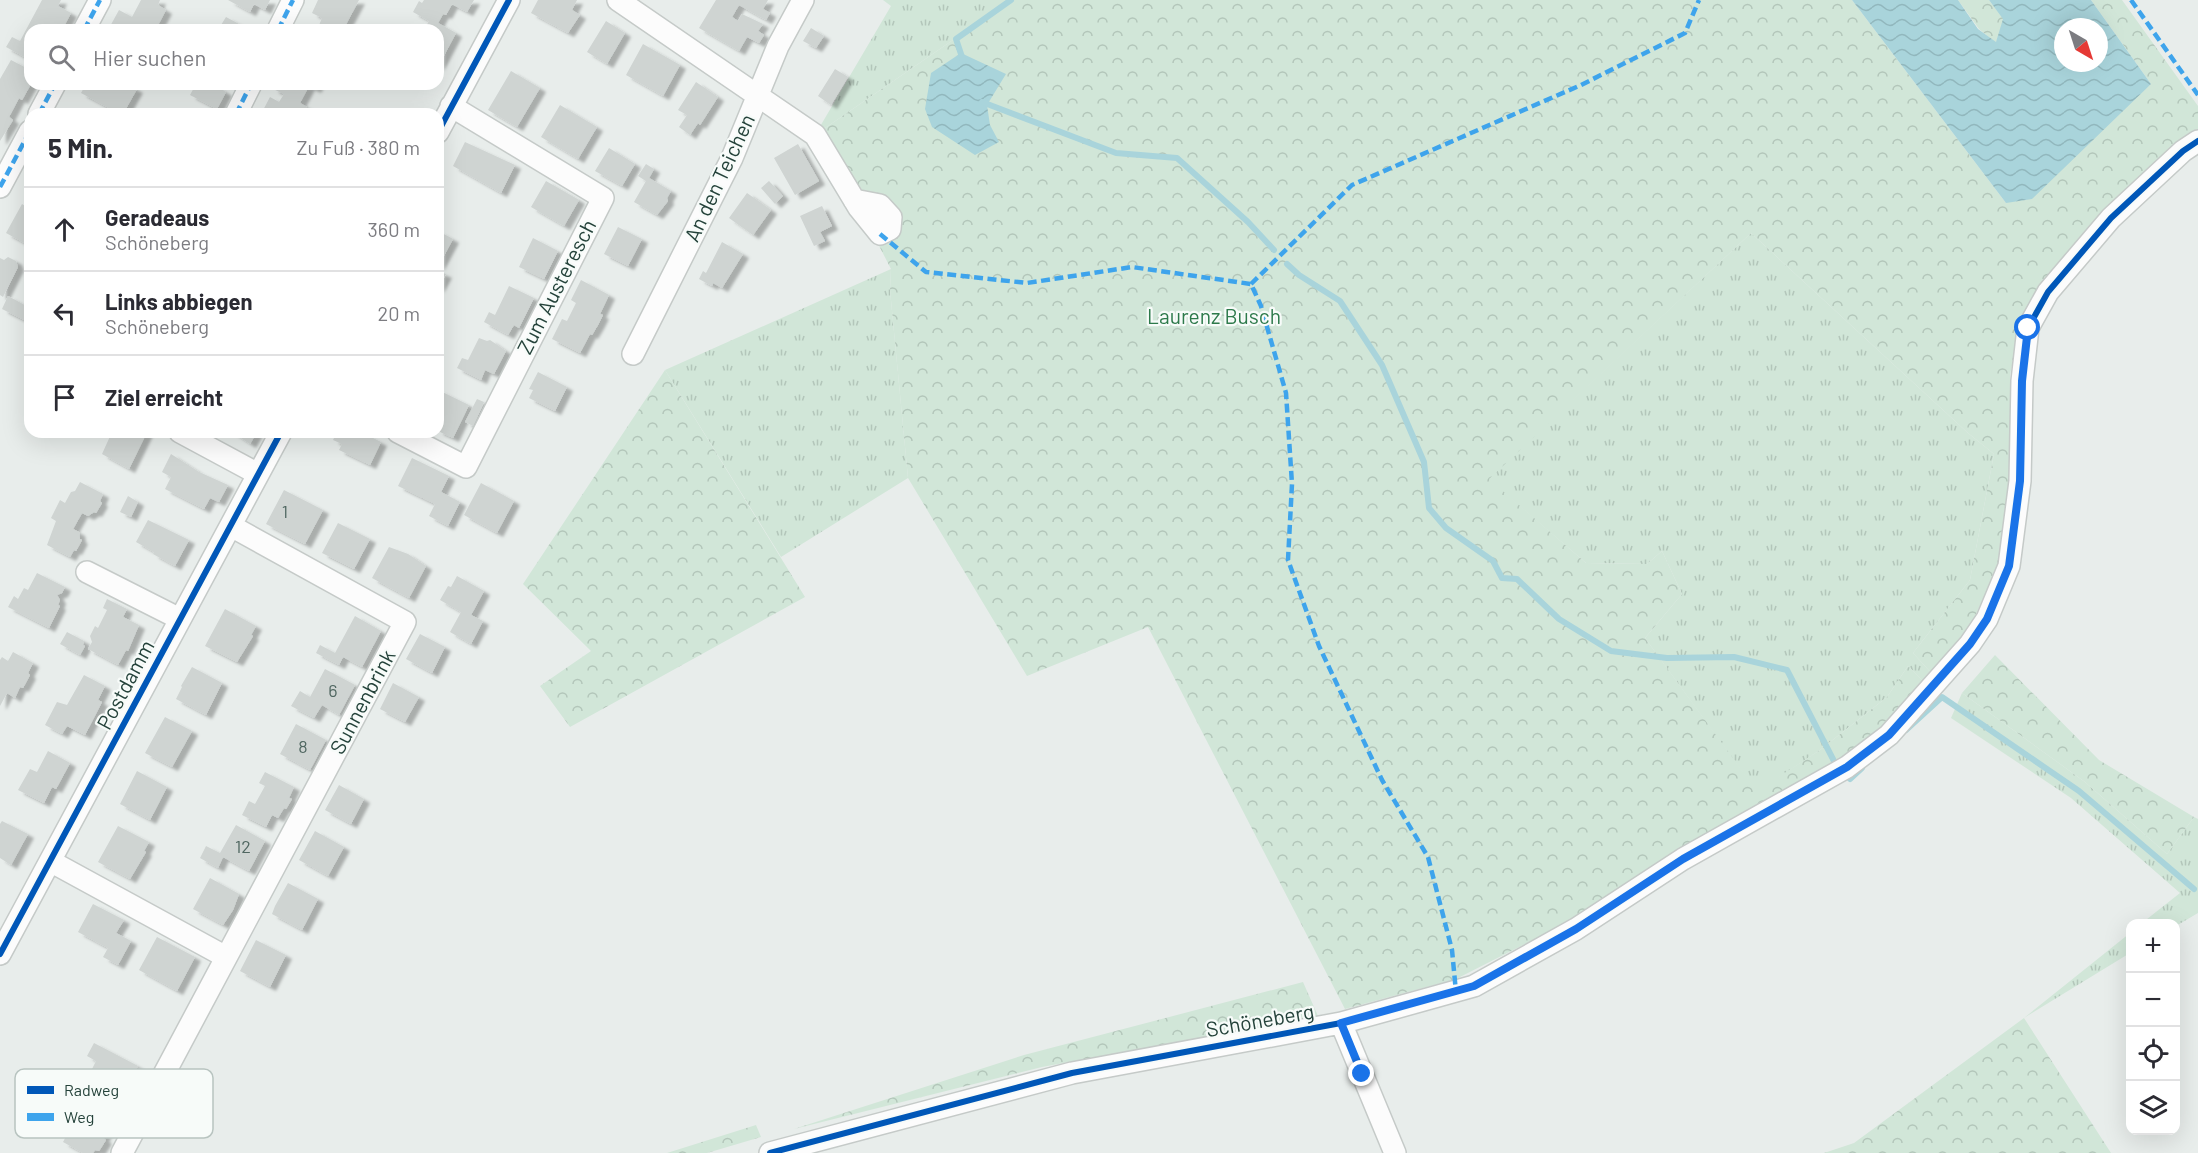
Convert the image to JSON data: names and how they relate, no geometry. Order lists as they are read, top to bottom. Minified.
{"streets":{"street":["An den Teichen","Zum Austeresch","Postdamm","Sunnenbrink","Schöneberg"]},"crossings":[["Postdamm","Sunnenbrink"]],"parks":["Laurenz Busch"],"house_numbers":["1","6","8","12"],"legend":["Radweg","Weg"],"north":"bottom right","page":{"search":"Hier suchen","heading":["5 Min.","Zu Fuß · 380 m"],"list":[["Geradeaus","Schöneberg","360 m"],["Links abbiegen","Schöneberg","20 m"],"Ziel erreicht"],"map_buttons":["+","−"]}}
